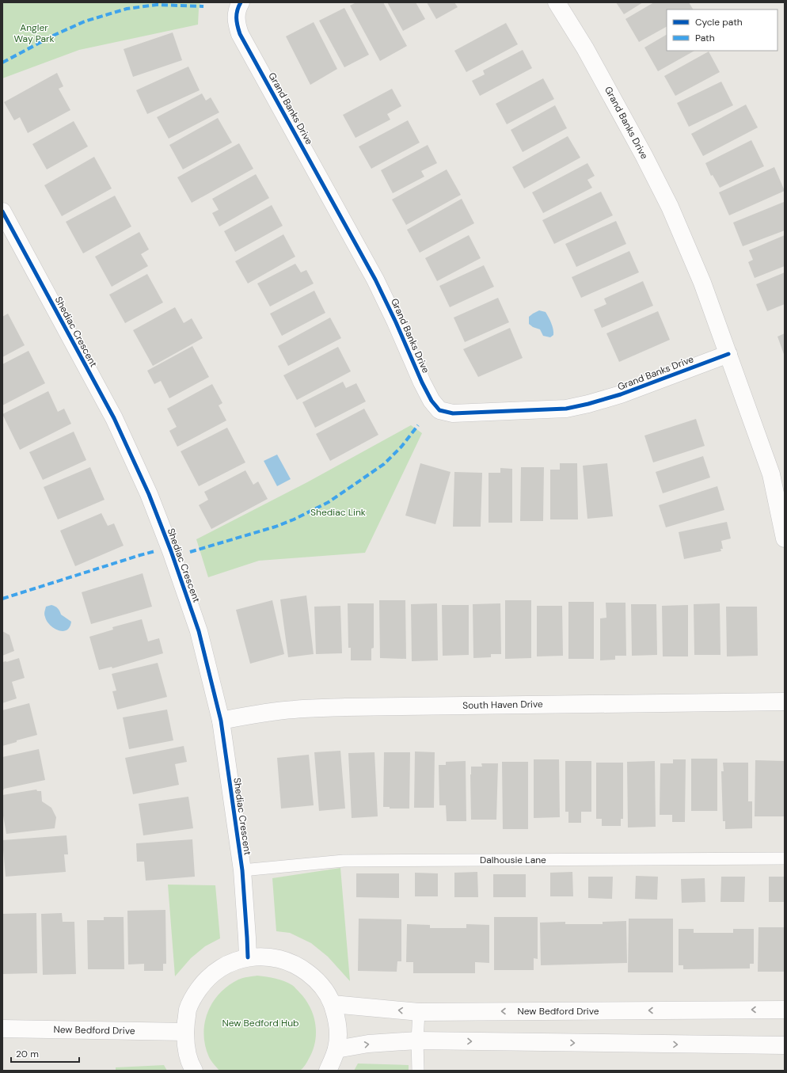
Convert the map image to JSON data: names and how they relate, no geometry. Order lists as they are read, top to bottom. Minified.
{"streets":{"street":["Grand Banks Drive","Shediac Crescent","South Haven Drive","New Bedford Drive"],"lane":["Dalhousie Lane"]},"crossings":[["Shediac Crescent","South Haven Drive"],["Shediac Crescent","Dalhousie Lane"]],"parks":["Angler Way Park","Shediac Link","New Bedford Hub"],"legend":["Cycle path","Path"],"scale_bar":"20 m"}
